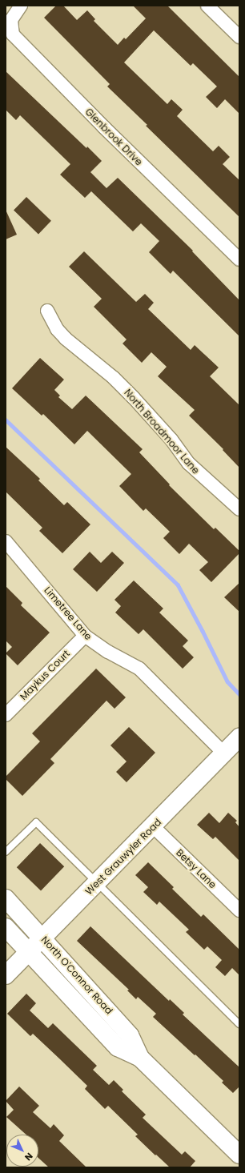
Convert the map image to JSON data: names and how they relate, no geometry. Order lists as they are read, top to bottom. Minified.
{"streets":{"main road":["West Grauwyler Road","North O'Connor Road"],"street":["Glenbrook Drive","North Broadmoor Lane","Limetree Lane","Maykus Court","Betsy Lane"]},"crossings":[["Limetree Lane","Maykus Court"],["Limetree Lane","West Grauwyler Road"],["West Grauwyler Road","Betsy Lane"],["West Grauwyler Road","North O'Connor Road"]],"north":"bottom right"}
